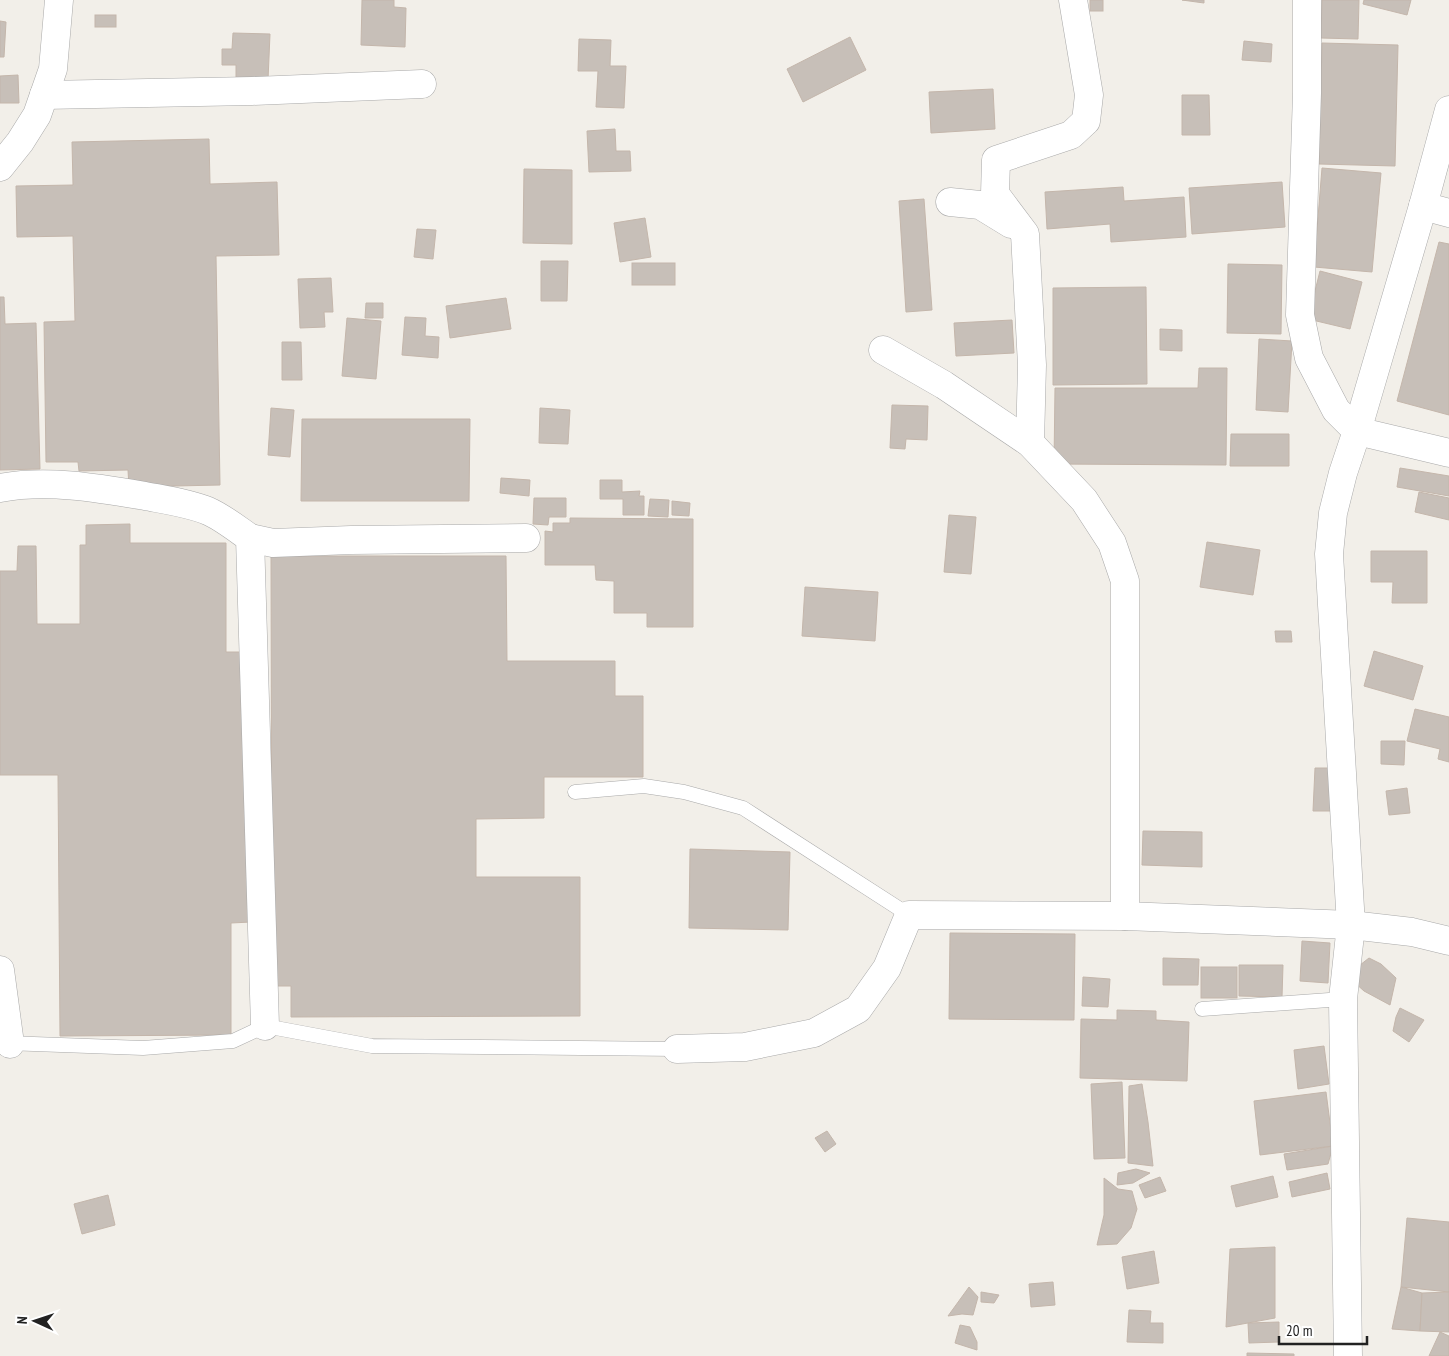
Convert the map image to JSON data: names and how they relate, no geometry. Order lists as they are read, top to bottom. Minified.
{"scale_bar":"20 m","north":"left"}
